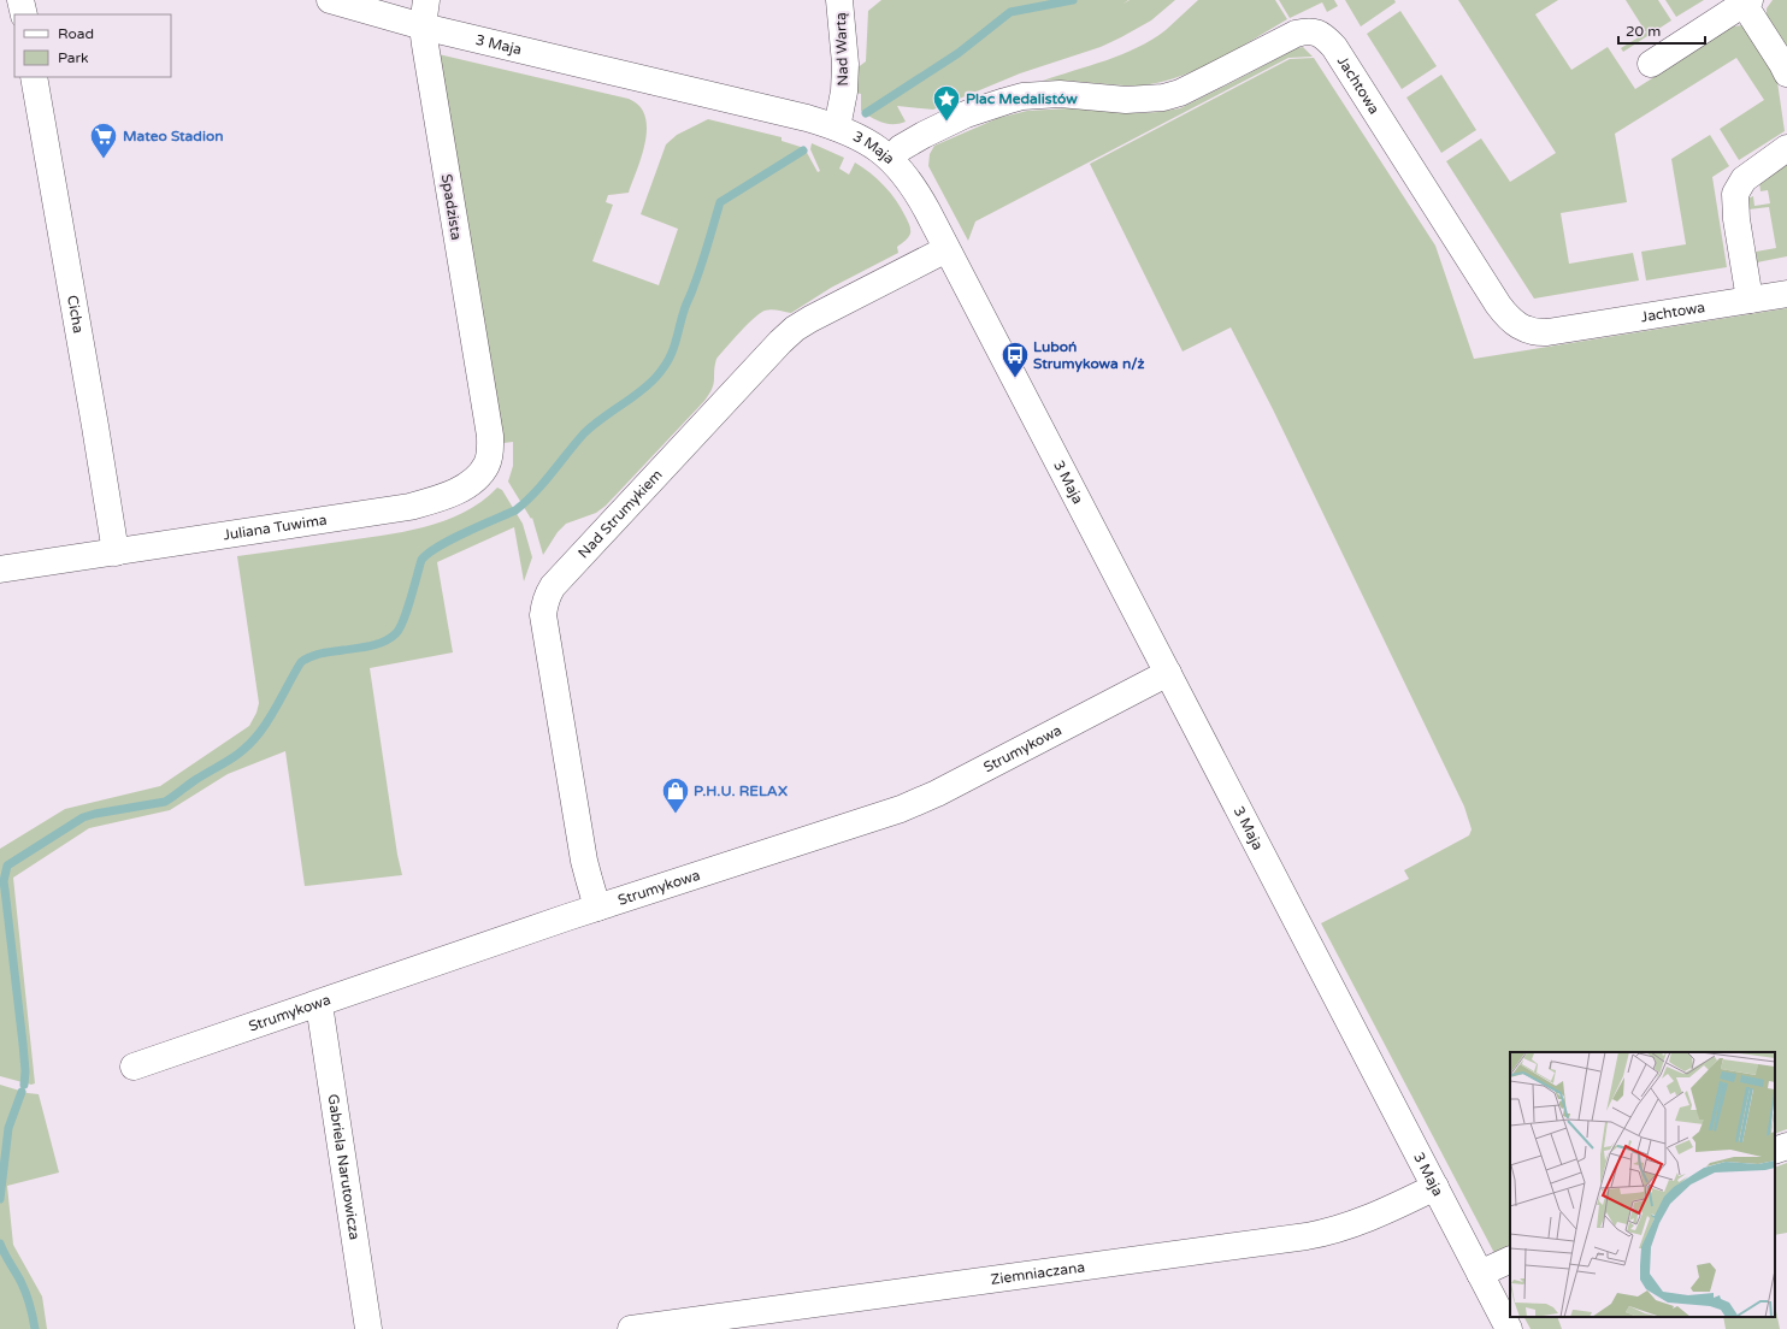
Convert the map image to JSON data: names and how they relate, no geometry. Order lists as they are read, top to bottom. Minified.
{"streets":{"street":["3 Maja","Nad Wartą","Jachtowa","Spadzista","Cicha","Nad Strumykiem","Juliana Tuwima","Strumykowa","Gabriela Narutowicza","Ziemniaczana"]},"crossings":[["3 Maja","Nad Wartą"],["3 Maja","Jachtowa"],["3 Maja","Spadzista"],["3 Maja","Nad Strumykiem"],["3 Maja","Strumykowa"],["3 Maja","Ziemniaczana"],["Spadzista","Juliana Tuwima"],["Cicha","Juliana Tuwima"],["Nad Strumykiem","Strumykowa"],["Strumykowa","Gabriela Narutowicza"]],"places":{"place":["Plac Medalistów"],"supermarket":["Mateo Stadion"],"bus stop":["Luboń Strumykowa n/ż"],"shop":["P.H.U. RELAX"]},"legend":["Road","Park"],"scale_bar":"20 m"}
